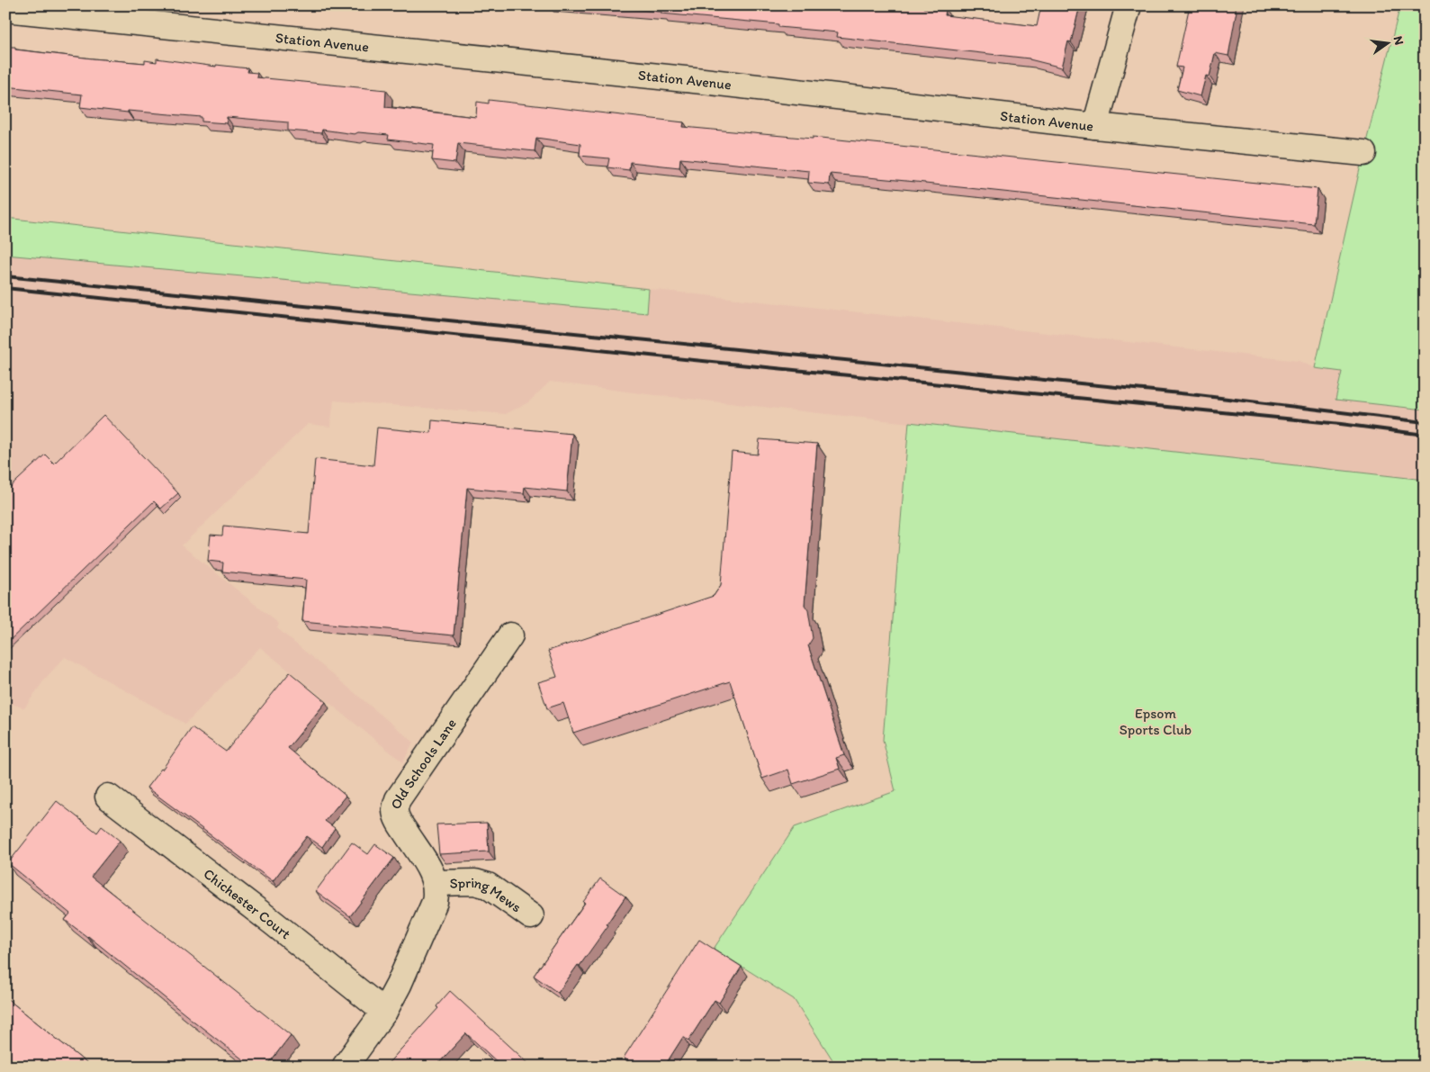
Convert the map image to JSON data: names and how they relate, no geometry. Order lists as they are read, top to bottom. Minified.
{"streets":{"street":["Station Avenue","Old Schools Lane","Spring Mews","Chichester Court"]},"crossings":[["Old Schools Lane","Spring Mews"]],"parks":["Epsom Sports Club"],"north":"right"}
